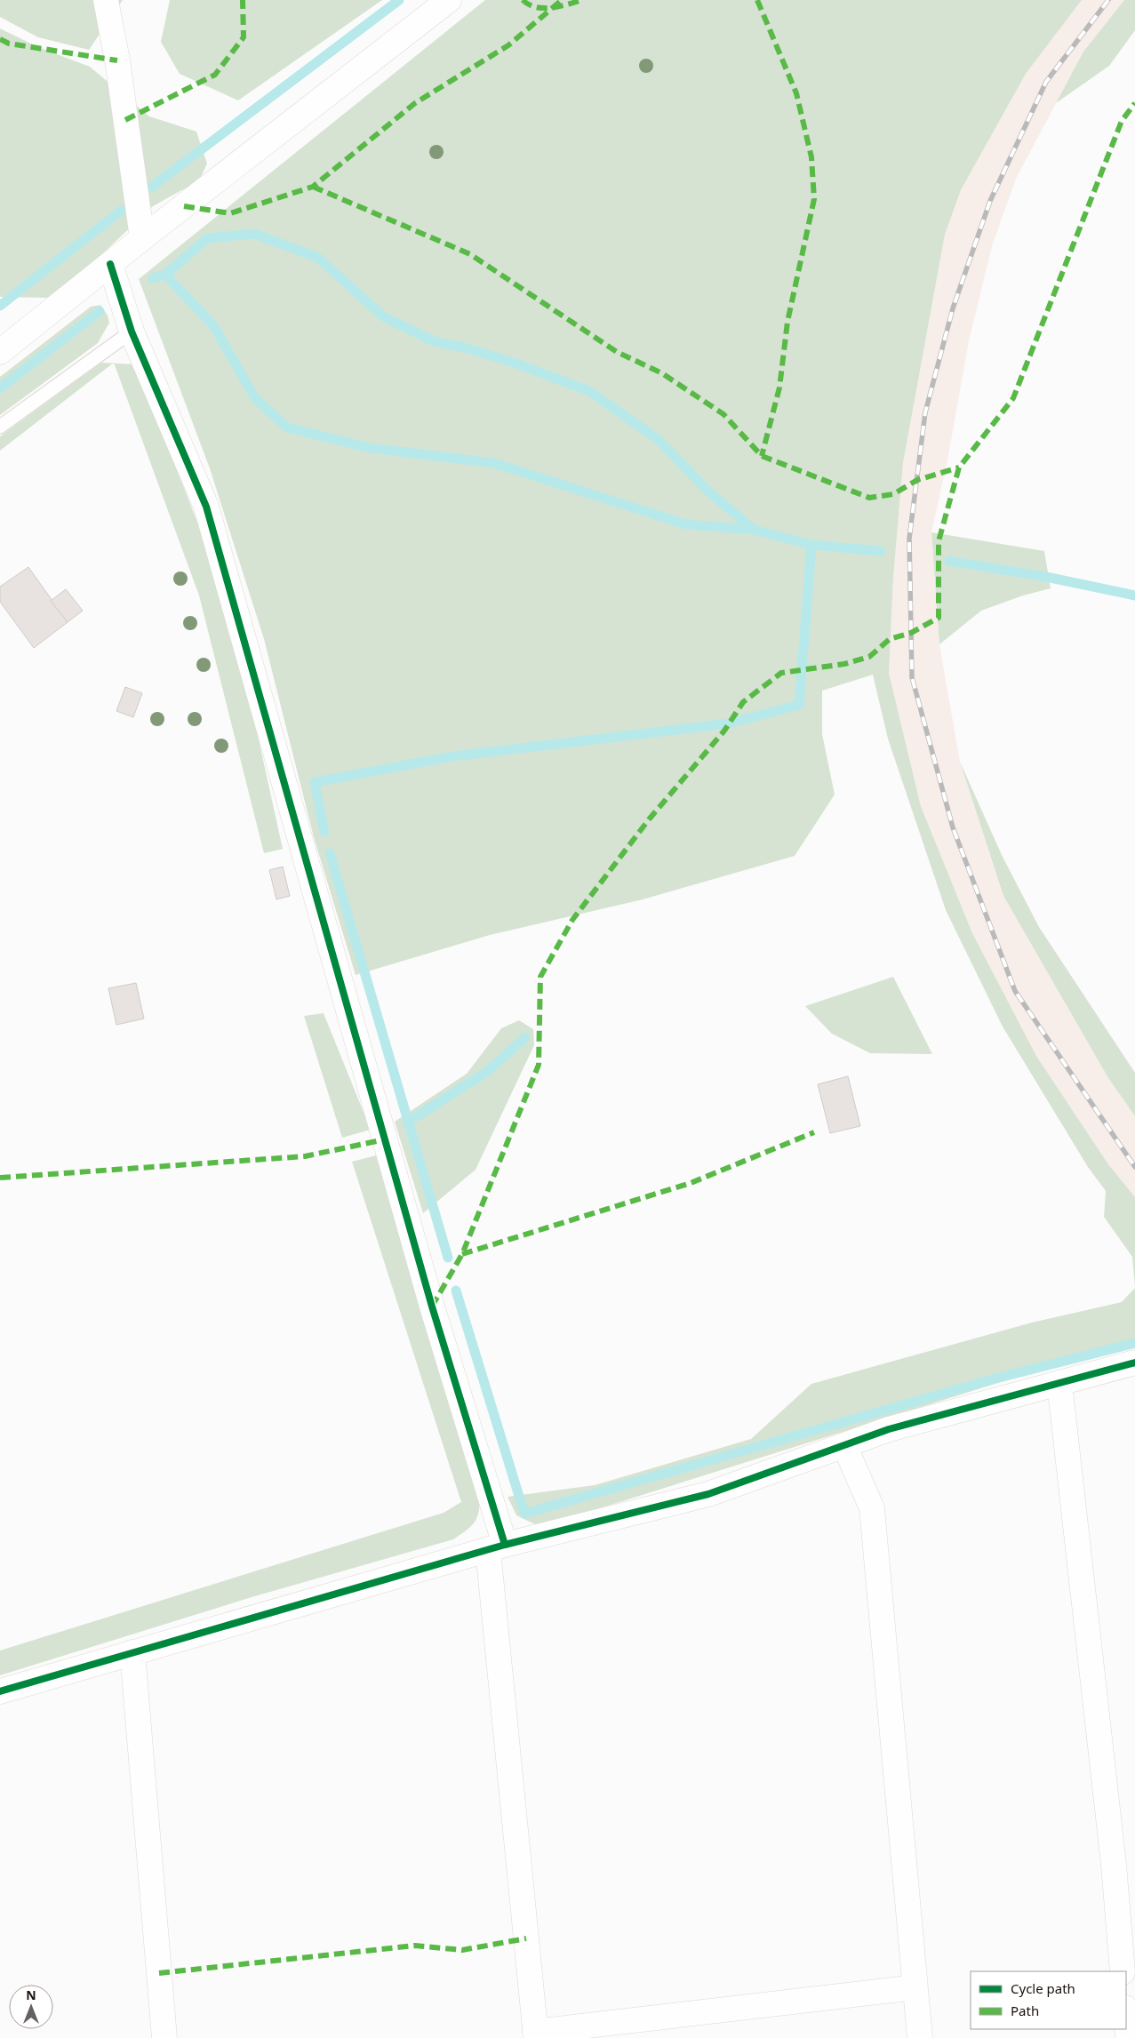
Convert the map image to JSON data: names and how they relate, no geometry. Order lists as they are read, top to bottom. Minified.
{"legend":["Cycle path","Path"],"north":"top"}
